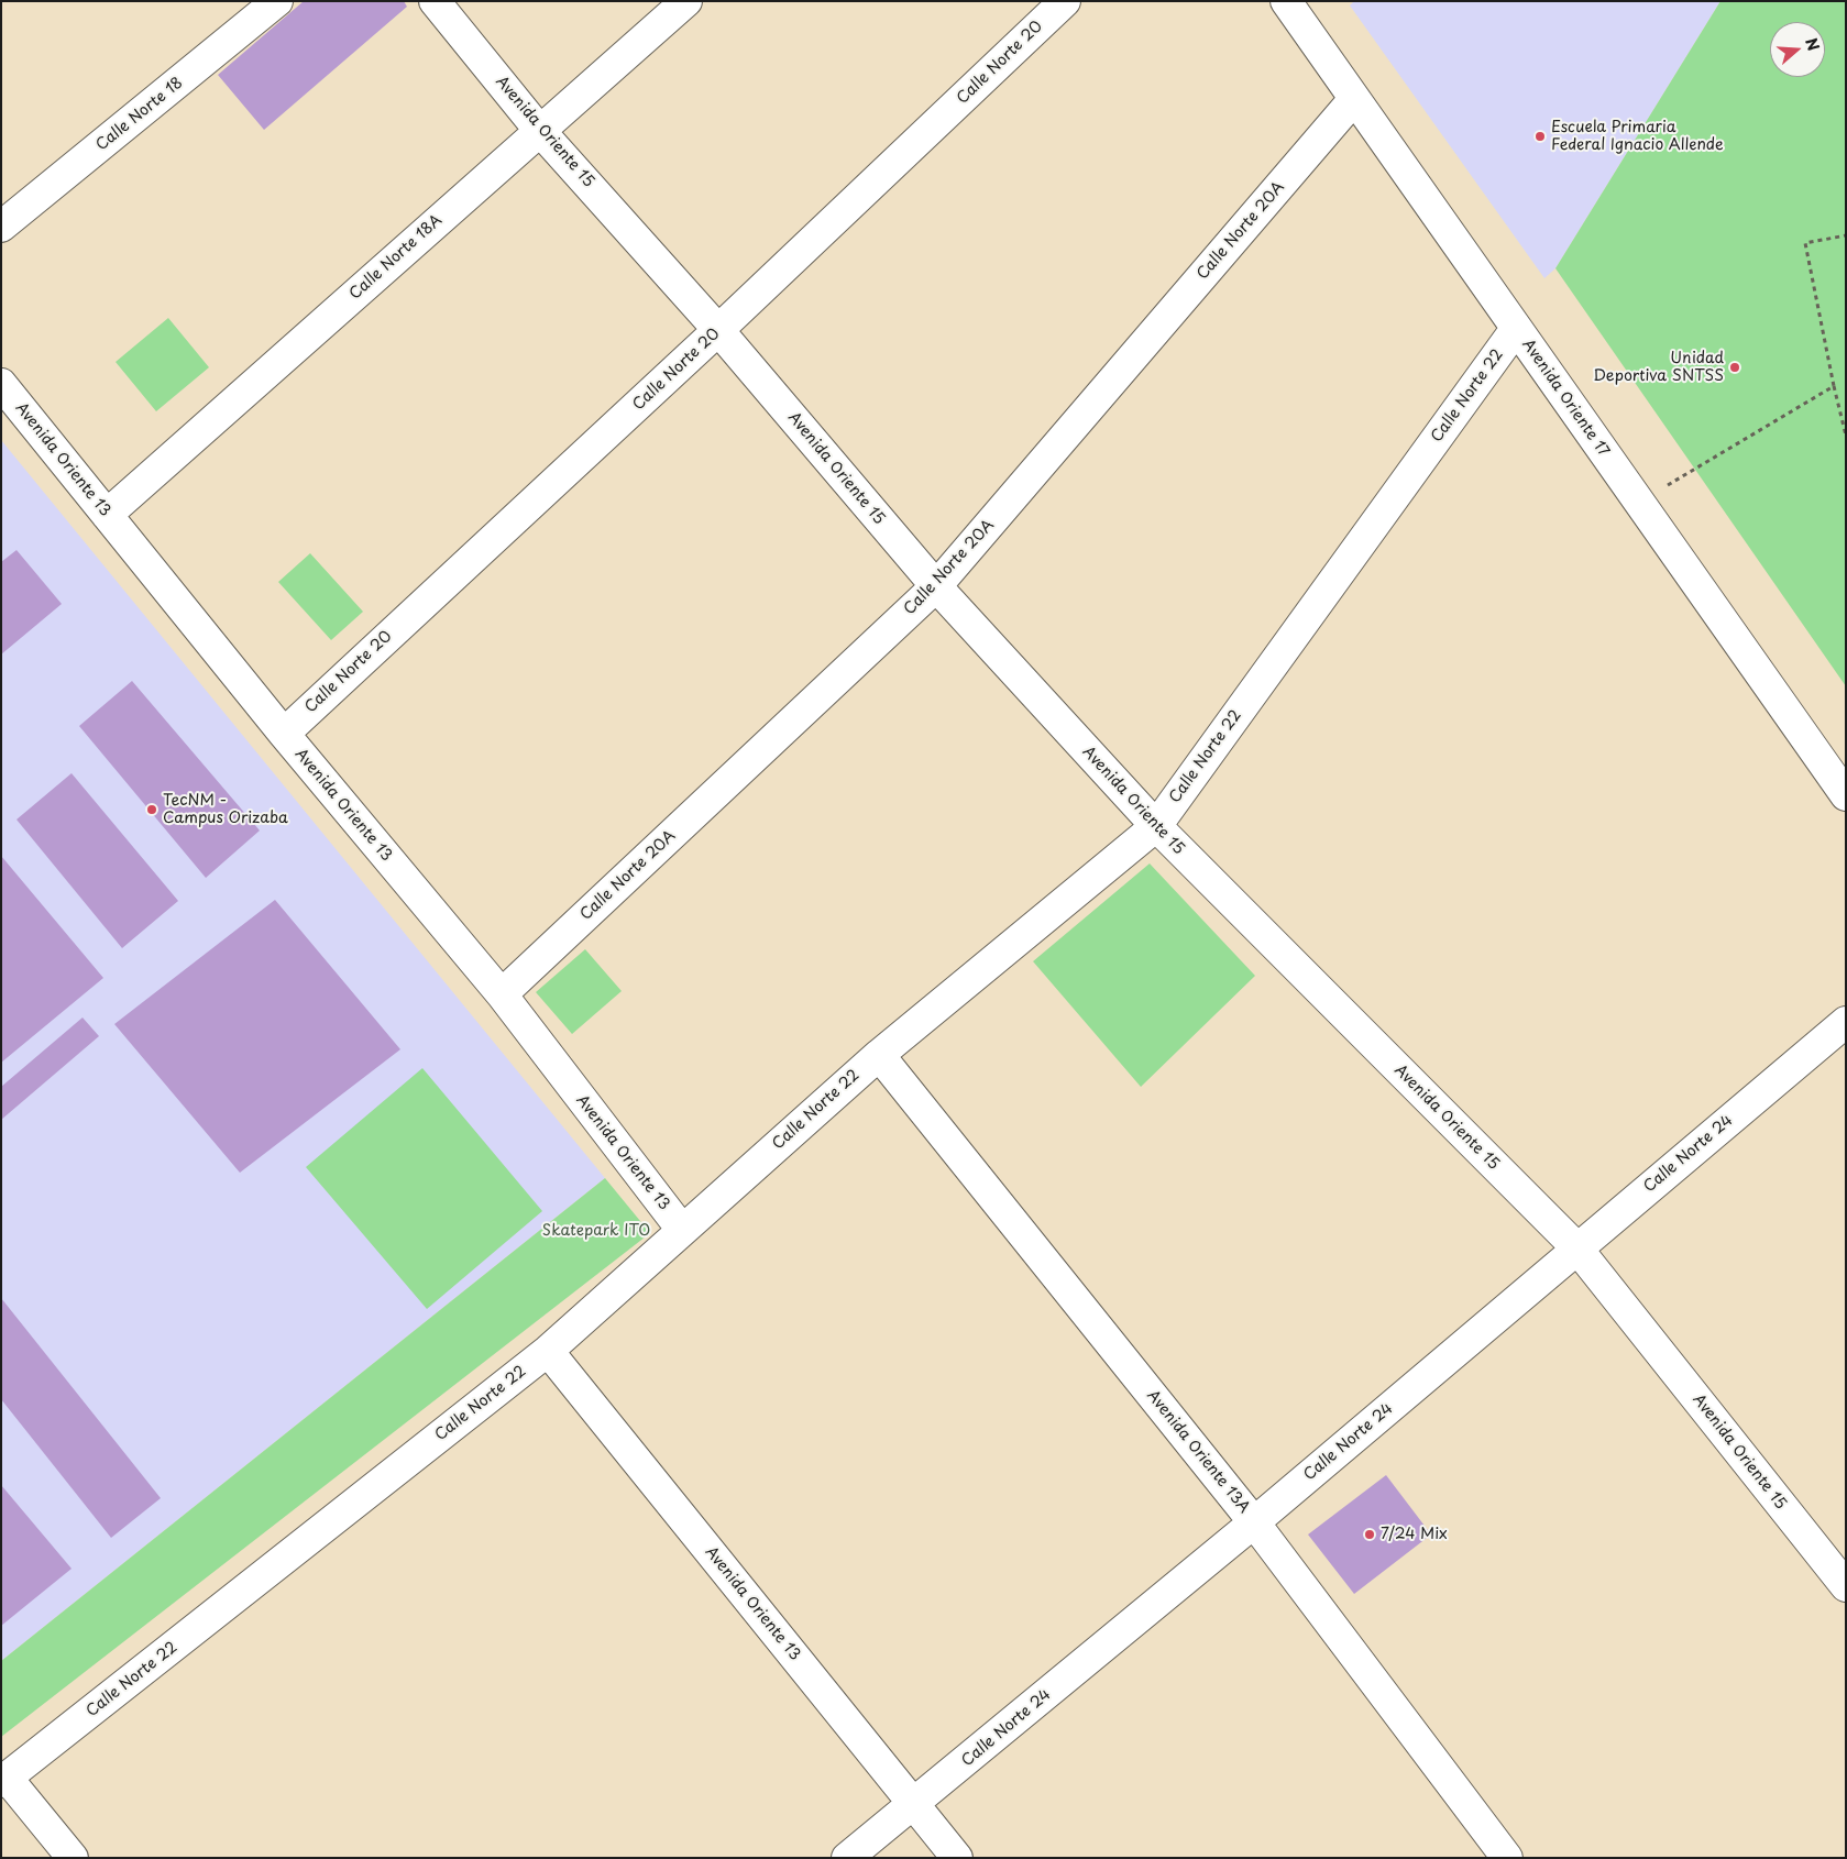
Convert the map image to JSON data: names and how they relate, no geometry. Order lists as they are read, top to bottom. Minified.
{"streets":{"street":["Calle Norte 20","Calle Norte 18","Avenida Oriente 15","Calle Norte 20A","Calle Norte 18A","Calle Norte 22","Avenida Oriente 17","Avenida Oriente 13","Calle Norte 24","Avenida Oriente 13A"]},"crossings":[["Calle Norte 20","Avenida Oriente 15"],["Calle Norte 20","Avenida Oriente 13"],["Avenida Oriente 15","Calle Norte 20A"],["Avenida Oriente 15","Calle Norte 18A"],["Avenida Oriente 15","Calle Norte 22"],["Avenida Oriente 15","Calle Norte 24"],["Calle Norte 20A","Avenida Oriente 17"],["Calle Norte 20A","Avenida Oriente 13"],["Calle Norte 18A","Avenida Oriente 13"],["Calle Norte 22","Avenida Oriente 17"],["Calle Norte 22","Avenida Oriente 13"],["Calle Norte 22","Avenida Oriente 13A"],["Avenida Oriente 13","Calle Norte 24"],["Calle Norte 24","Avenida Oriente 13A"]],"parks":["Skatepark ITO"],"places":["Escuela Primaria Federal Ignacio Allende","Unidad Deportiva SNTSS","TecNM - Campus Orizaba","7/24 Mix"],"north":"right"}
